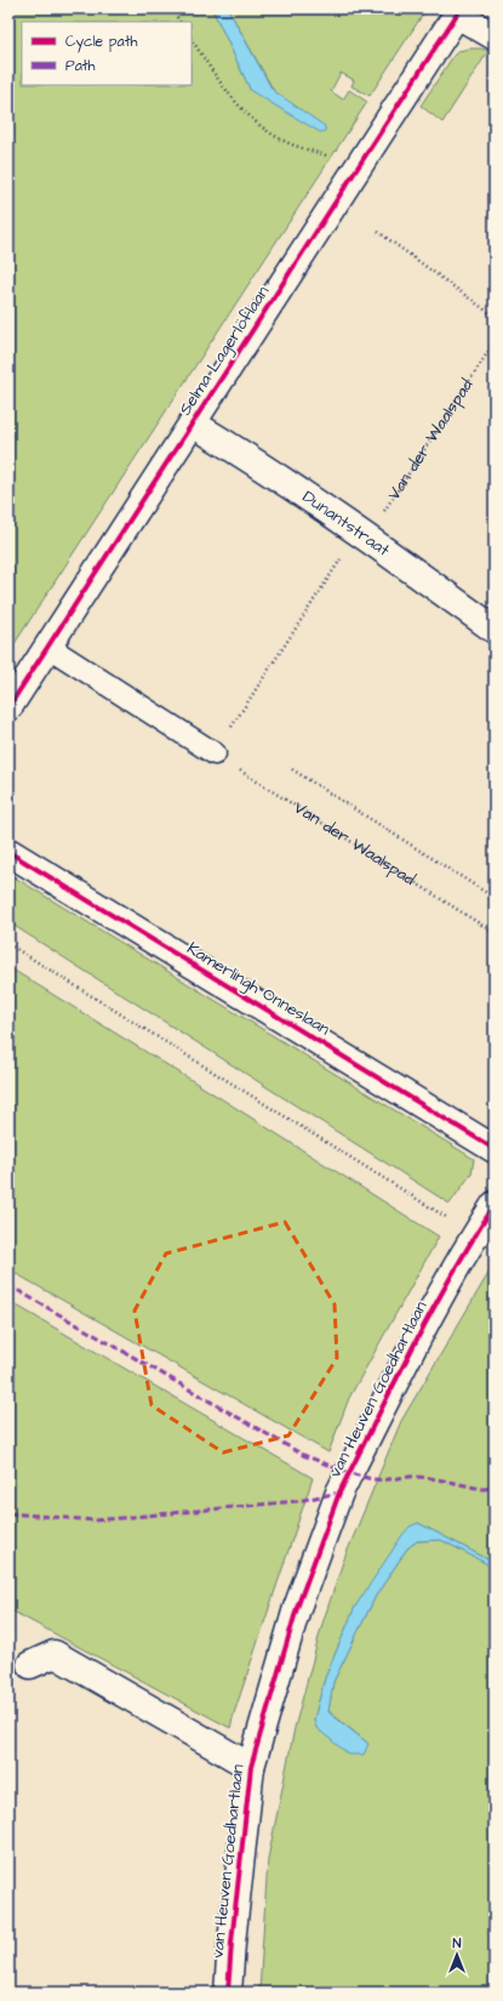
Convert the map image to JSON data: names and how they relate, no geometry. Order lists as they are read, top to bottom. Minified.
{"streets":{"street":["Selma Lagerlöflaan","Dunantstraat","Kamerlingh Onneslaan","van Heuven Goedhartlaan"],"path":["Van der Waalspad"]},"crossings":[["Selma Lagerlöflaan","Dunantstraat"],["Van der Waalspad","Dunantstraat"]],"legend":["Cycle path","Path"],"north":"top"}
